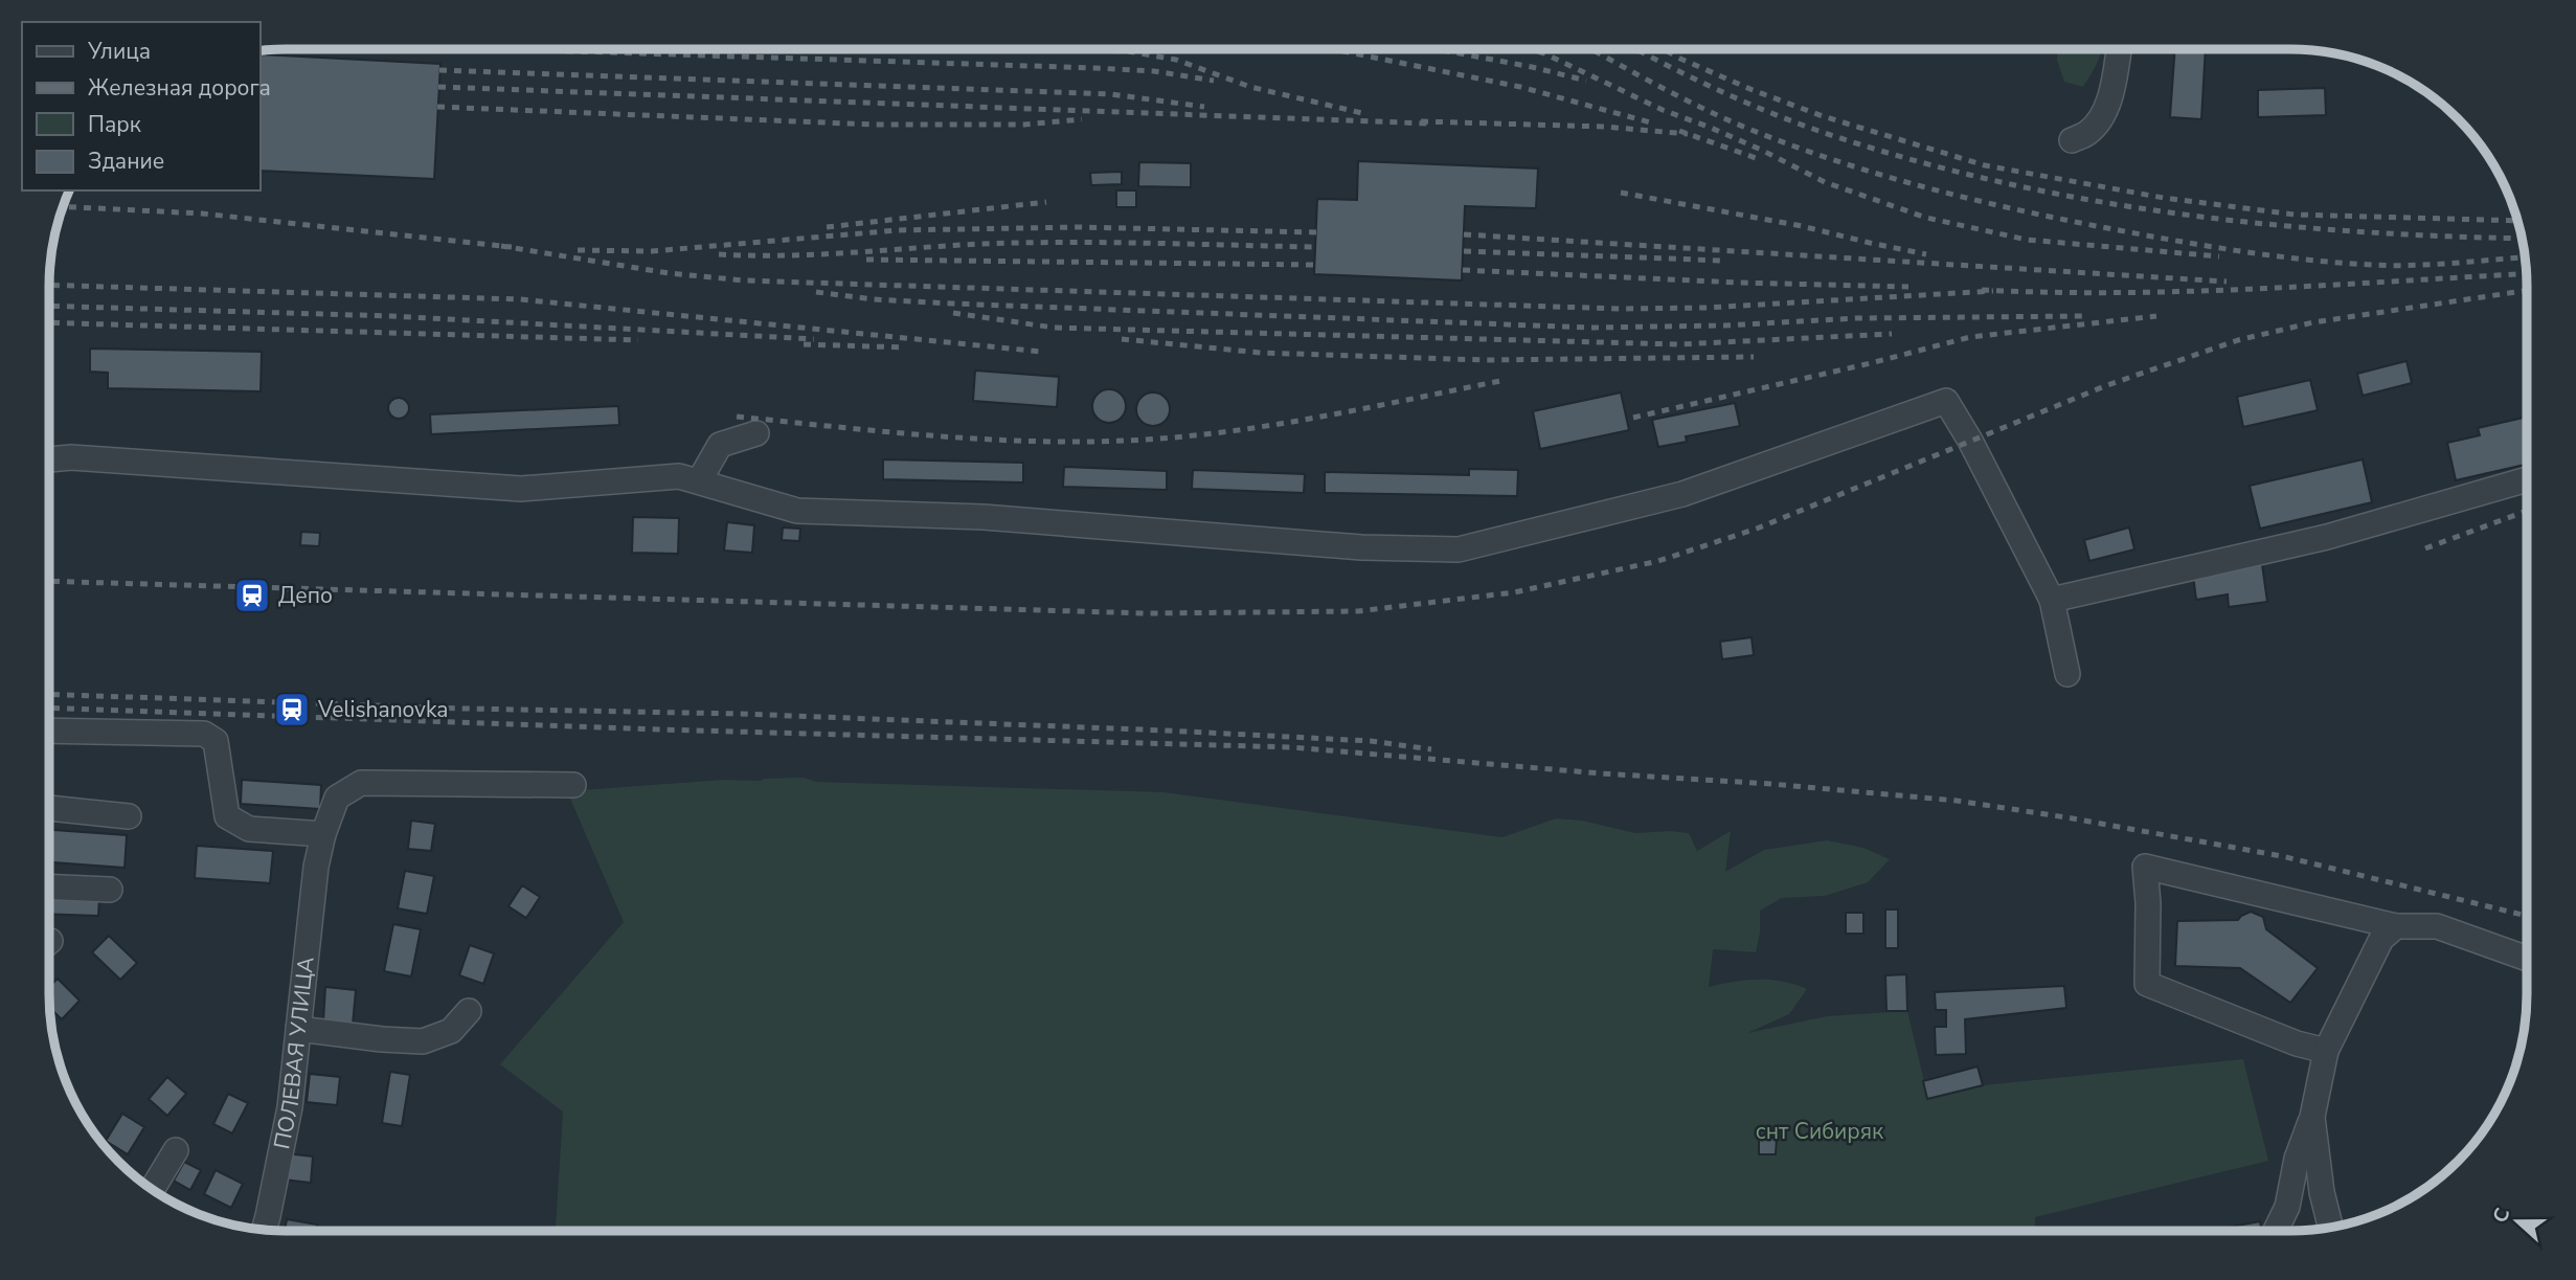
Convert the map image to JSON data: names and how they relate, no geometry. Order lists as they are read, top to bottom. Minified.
{"streets":{"street":["ПОЛЕВАЯ УЛИЦА"]},"parks":["снт Сибиряк"],"places":{"station":["Депо","Velishanovka"]},"legend":["Улица","Железная дорога","Парк","Здание"],"north":"left"}
